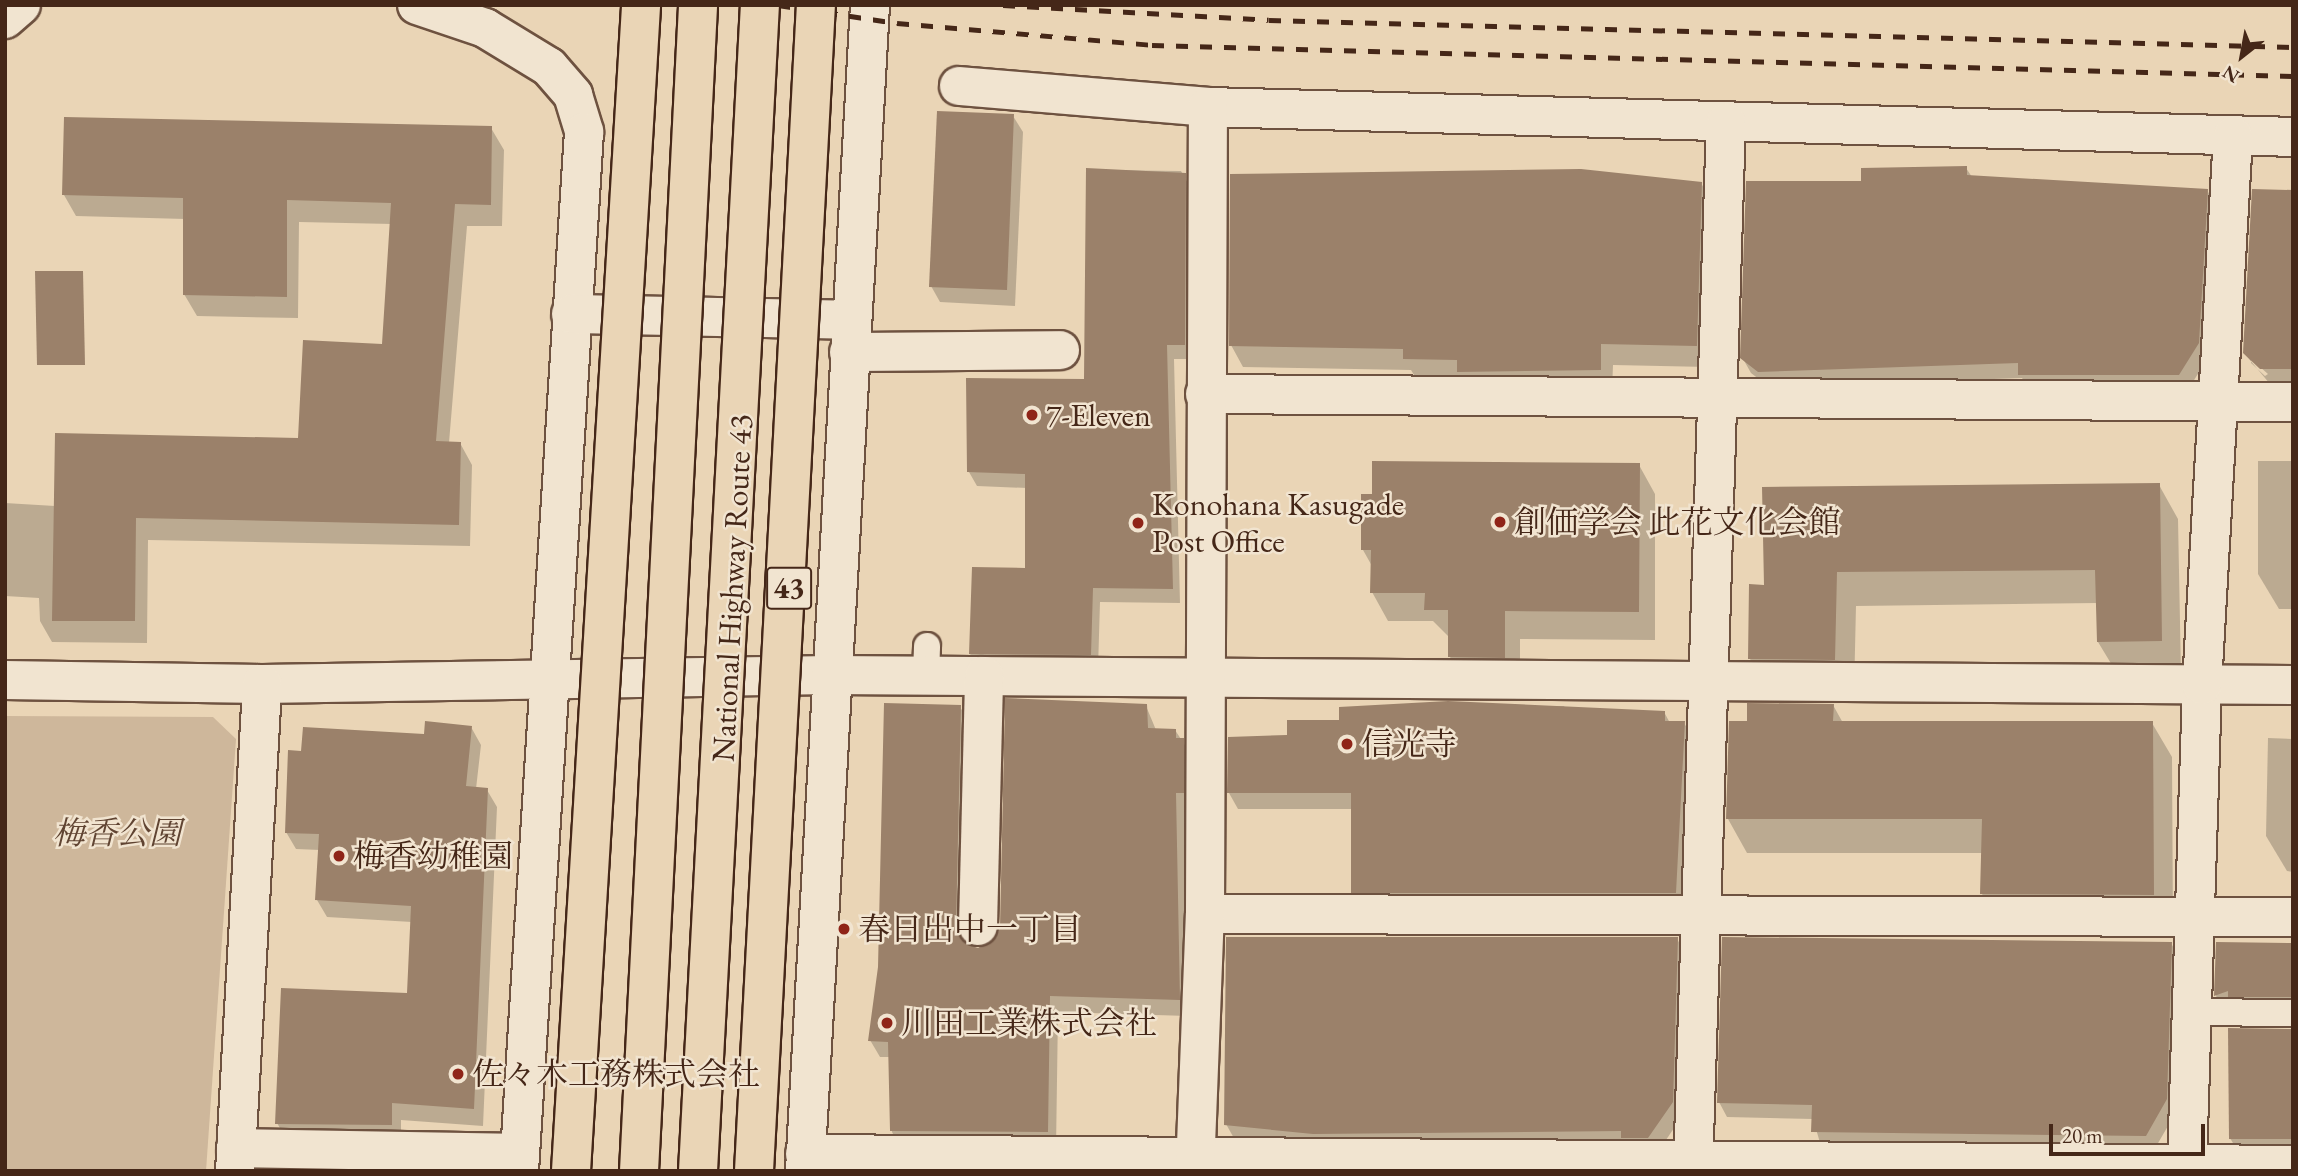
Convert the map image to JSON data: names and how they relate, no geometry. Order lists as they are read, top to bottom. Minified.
{"streets":{"highway":["National Highway Route 43","43"]},"parks":["梅香公園"],"places":["7-Eleven","創価学会 此花文化会館","Konohana Kasugade Post Office","信光寺","梅香幼稚園","春日出中一丁目","川田工業株式会社","佐々木工務株式会社"],"scale_bar":"20 m","north":"bottom left"}
